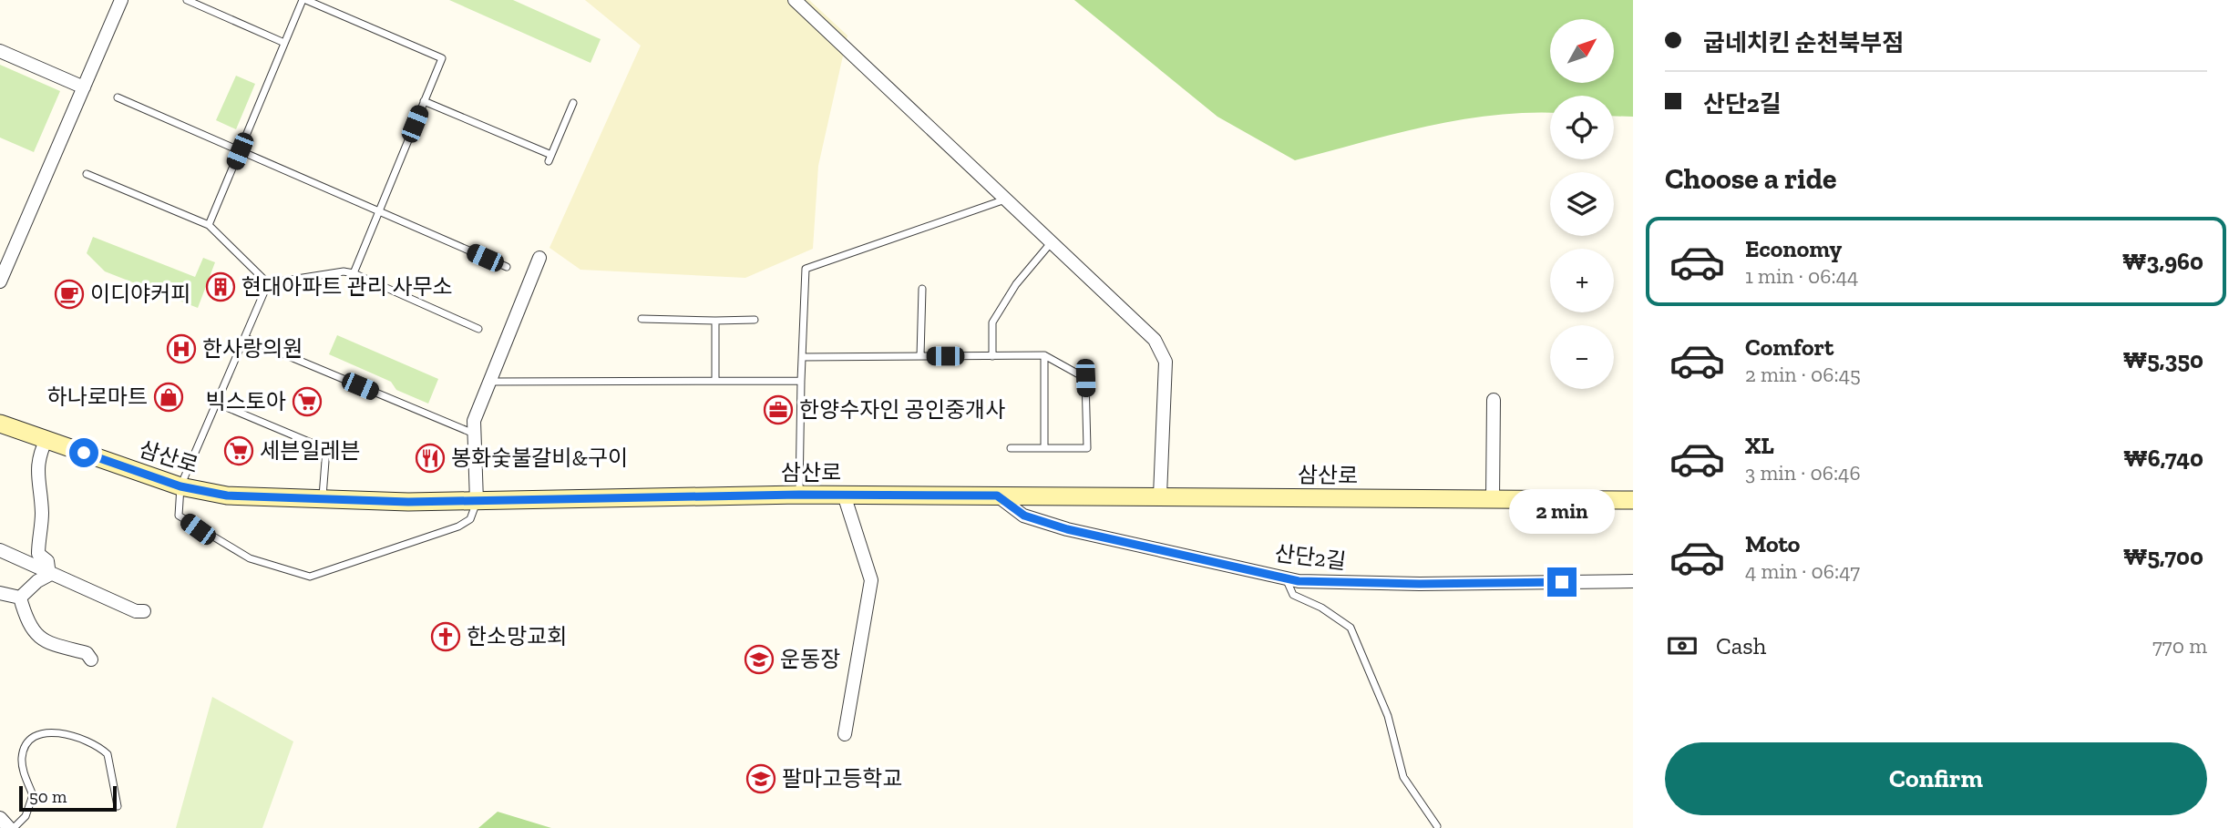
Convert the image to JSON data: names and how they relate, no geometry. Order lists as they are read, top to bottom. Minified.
{"streets":{"main road":["삼산로"],"street":["산단2길"]},"crossings":[["삼산로","산단2길"]],"places":{"building":["현대아파트 관리 사무소"],"cafe":["이디야커피"],"hospital":["한사랑의원"],"shop":["하나로마트"],"supermarket":["빅스토아","세븐일레븐"],"office":["한양수자인 공인중개사"],"restaurant":["봉화숯불갈비&구이"],"church":["한소망교회"],"school or university":["운동장","팔마고등학교"]},"scale_bar":"50 m","north":"top right","page":{"banner":["굽네치킨 순천북부점","산단2길"],"map_buttons":["+","−"],"heading":"Choose a ride","list":[{"name":"Economy","note":"1 min · 06:44","value":"₩3,960"},{"name":"Comfort","note":"2 min · 06:45","value":"₩5,350"},{"name":"XL","note":"3 min · 06:46","value":"₩6,740"},{"name":"Moto","note":"4 min · 06:47","value":"₩5,700"}],"bubble":"2 min","pay":["Cash","770 m"],"buttons":"Confirm","scale":"50 m"}}
